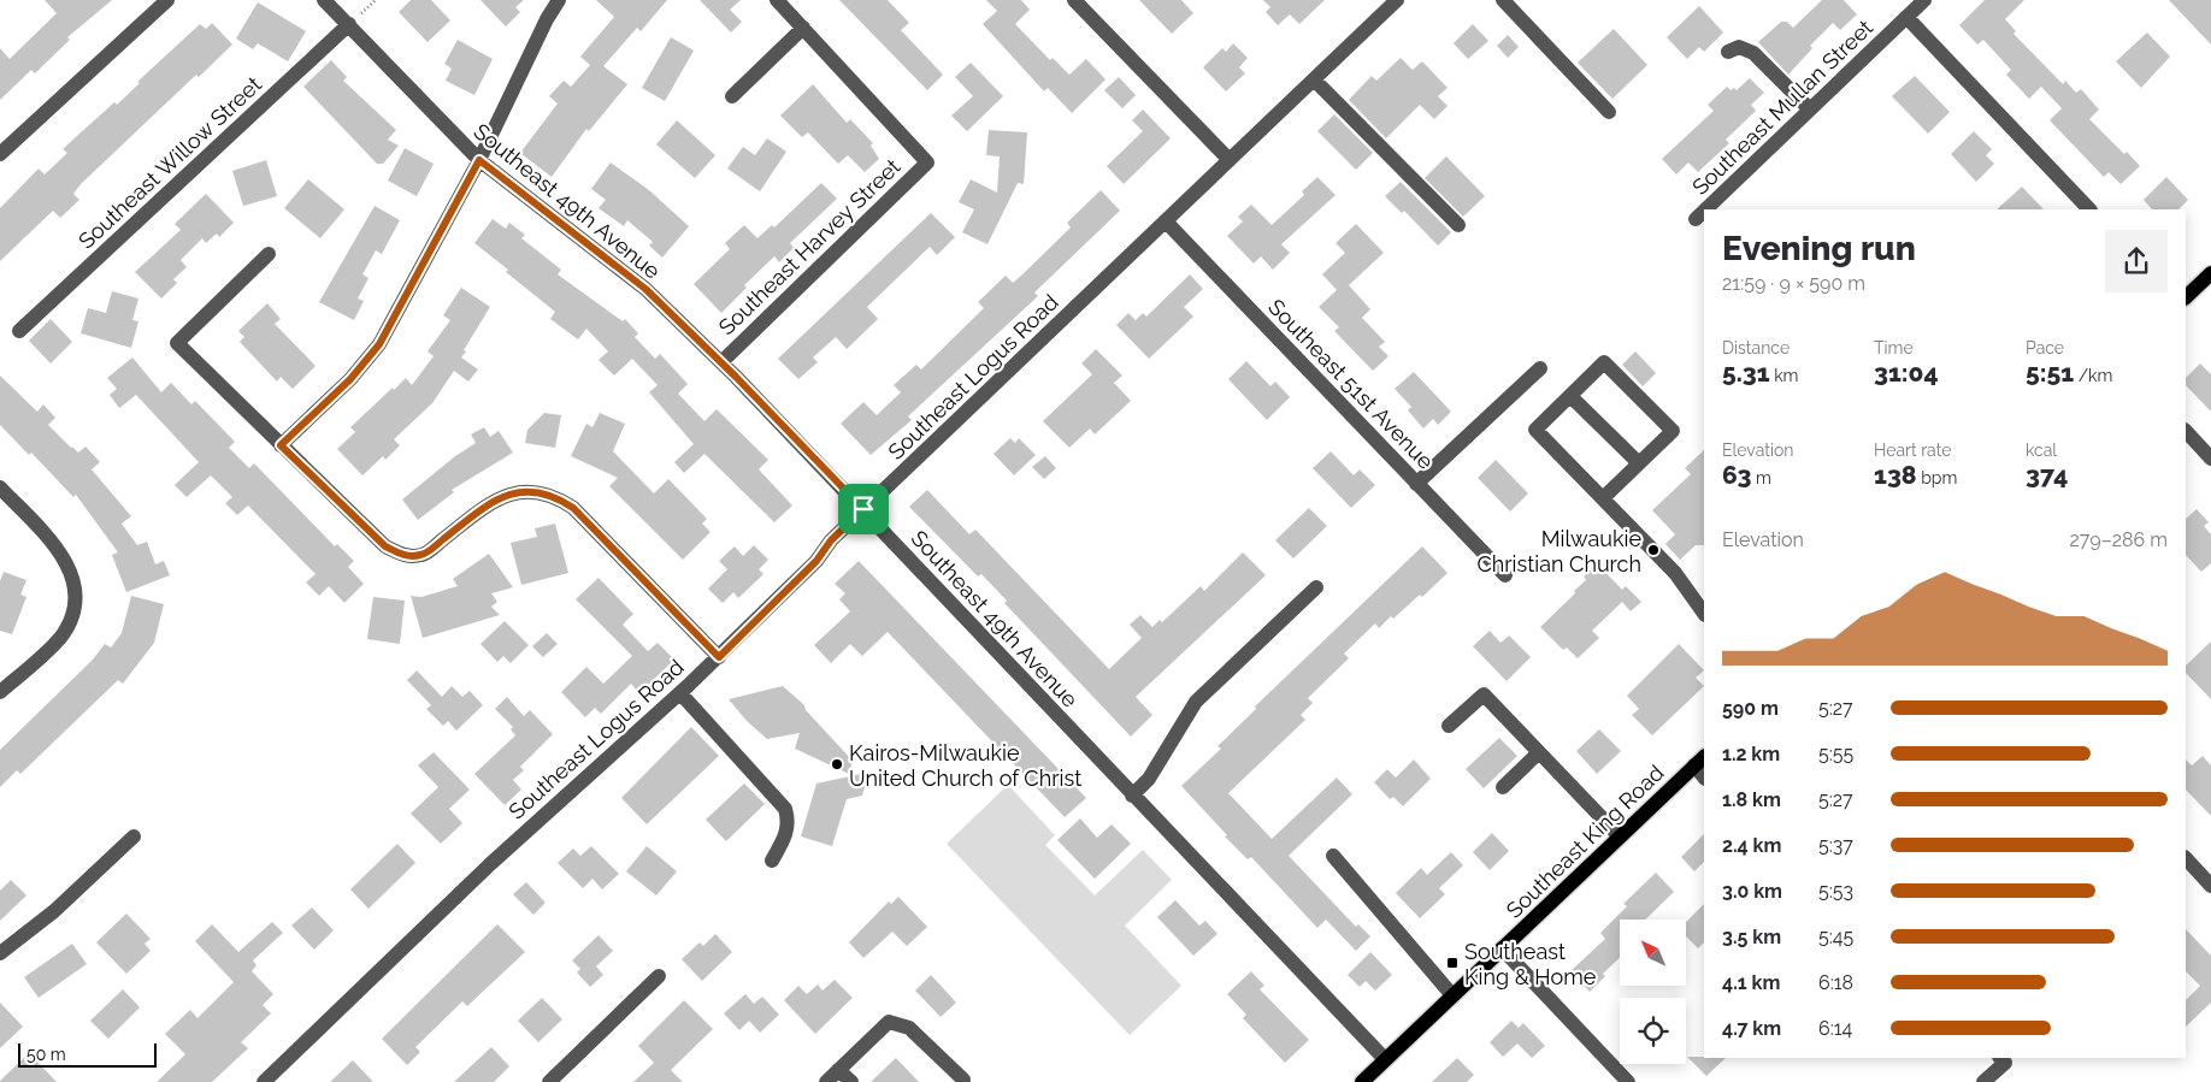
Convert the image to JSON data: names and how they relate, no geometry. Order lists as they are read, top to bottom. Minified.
{"streets":{"main road":["Southeast King Road"],"street":["Southeast Mullan Street","Southeast Willow Street","Southeast 49th Avenue","Southeast Harvey Street","Southeast Logus Road","Southeast 51st Avenue"]},"crossings":[["Southeast Willow Street","Southeast 49th Avenue"],["Southeast 49th Avenue","Southeast Harvey Street"],["Southeast 49th Avenue","Southeast Logus Road"],["Southeast 49th Avenue","Southeast King Road"],["Southeast Logus Road","Southeast 51st Avenue"]],"places":{"other":["Milwaukie Christian Church","Kairos-Milwaukie United Church of Christ"],"transit":["Southeast King & Home"]},"scale_bar":"50 m","north":"top left","page":{"heading":["Evening run","21:59 · 9 × 590 m"],"stats":[["Distance","5.31 km"],["Time","31:04"],["Pace","5:51 /km"],["Elevation","63 m"],["Heart rate","138 bpm"],["kcal","374"]],"chart":["Elevation","279–286 m"],"list":[{"name":"590 m","note":"5:27"},{"name":"1.2 km","note":"5:55"},{"name":"1.8 km","note":"5:27"},{"name":"2.4 km","note":"5:37"},{"name":"3.0 km","note":"5:53"},{"name":"3.5 km","note":"5:45"},{"name":"4.1 km","note":"6:18"},{"name":"4.7 km","note":"6:14"}],"scale":"50 m"}}
